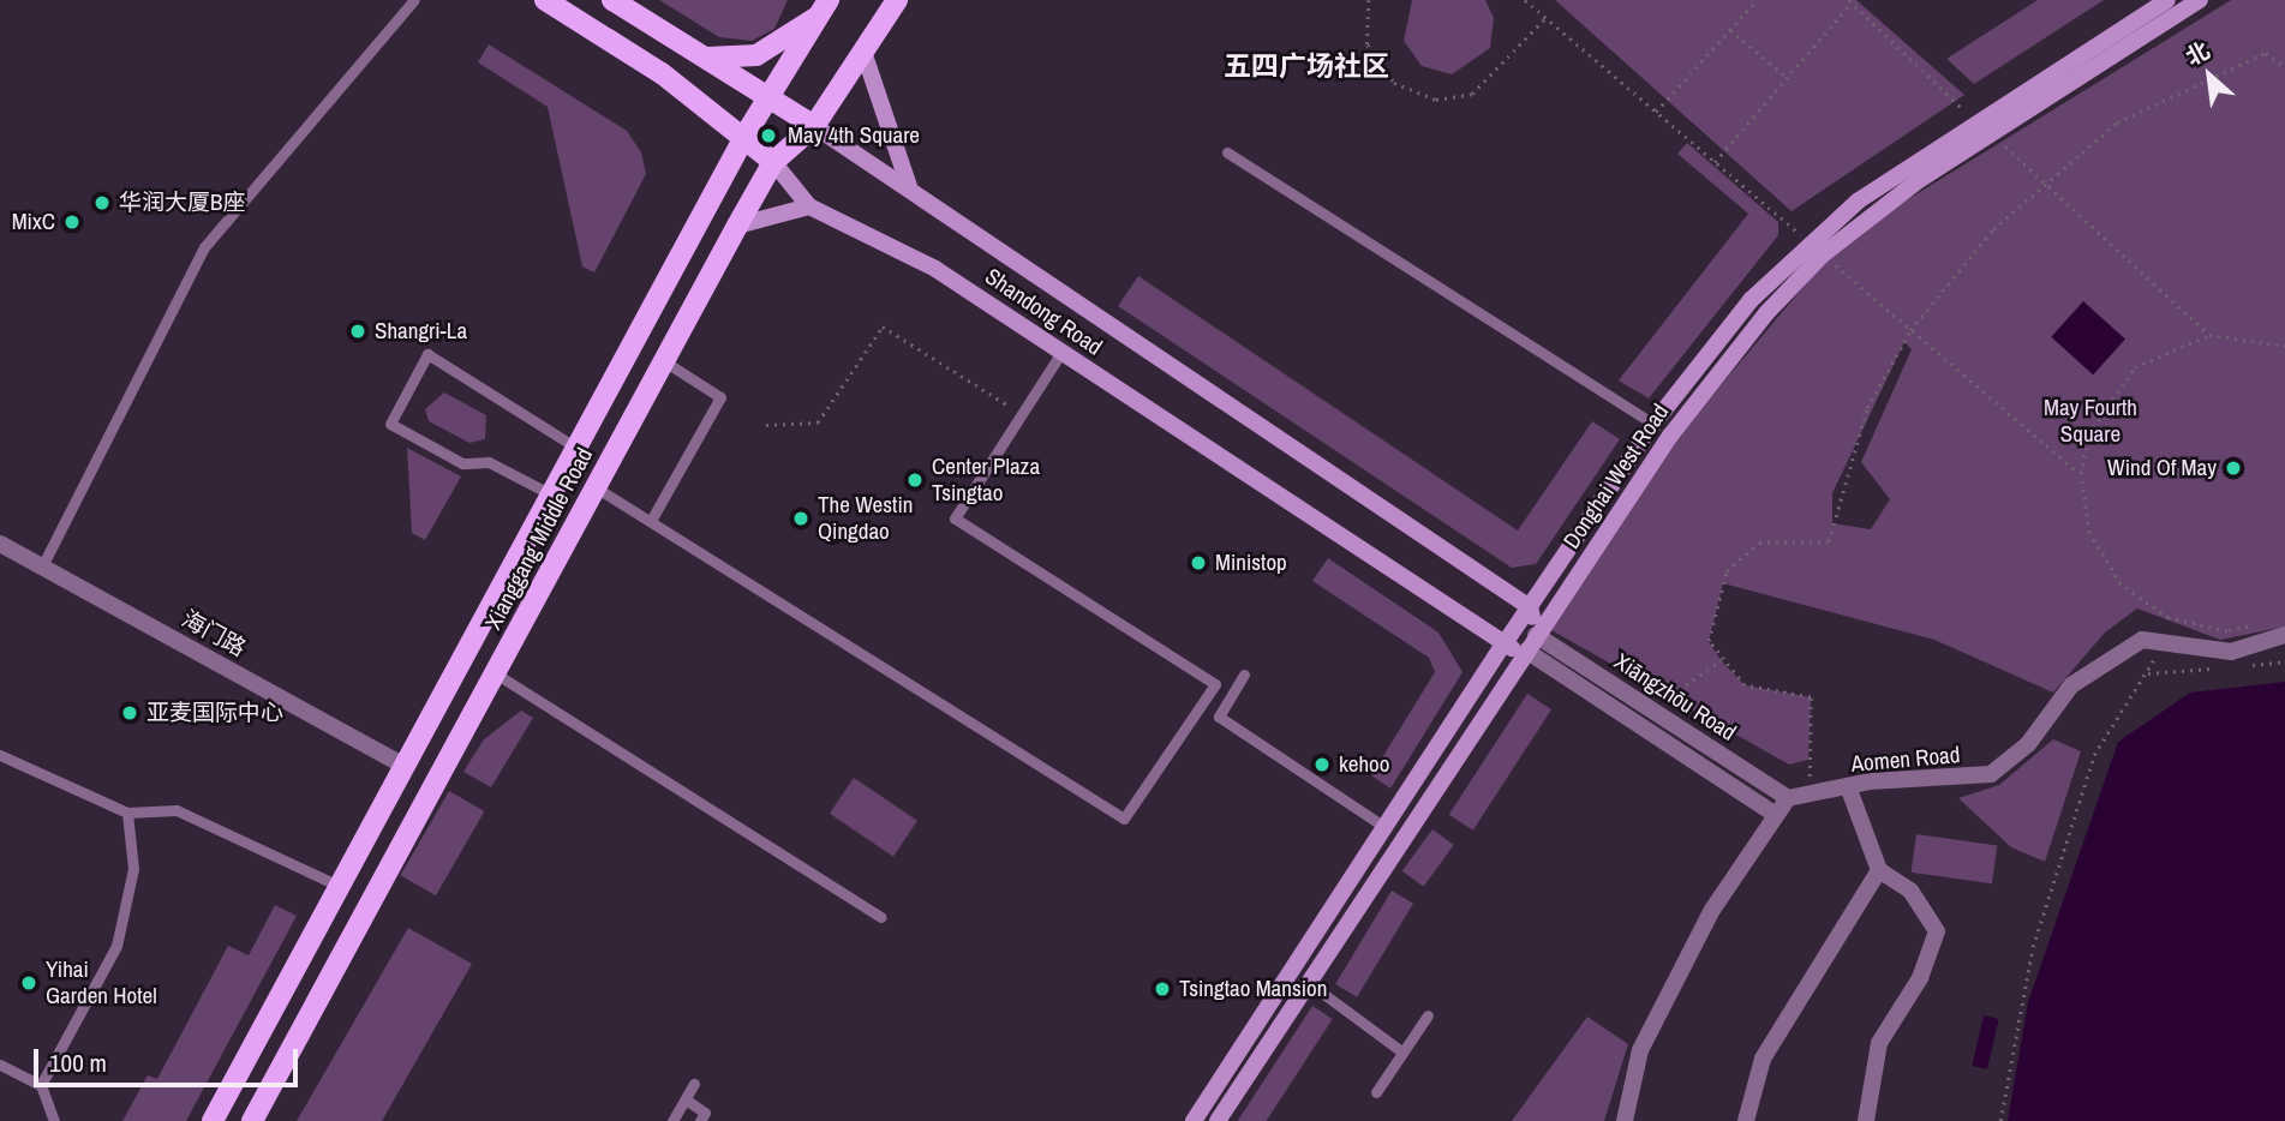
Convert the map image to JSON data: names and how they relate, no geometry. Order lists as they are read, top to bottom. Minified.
{"streets":{"main road":["Shandong Road","Donghai West Road","Xianggang Middle Road"],"street":["海门路","Xiāngzhōu Road","Aomen Road"]},"crossings":[["Shandong Road","Donghai West Road"],["Shandong Road","Xianggang Middle Road"],["Donghai West Road","Xiāngzhōu Road"],["Xianggang Middle Road","海门路"],["Xiāngzhōu Road","Aomen Road"]],"districts":["五四广场社区"],"parks":["May Fourth Square"],"places":["May 4th Square","华润大厦B座","MixC","Shangri-La","Wind Of May","Center Plaza Tsingtao","The Westin Qingdao","Ministop","亚麦国际中心","kehoo","Yihai Garden Hotel","Tsingtao Mansion"],"scale_bar":"100 m","north":"top left"}
